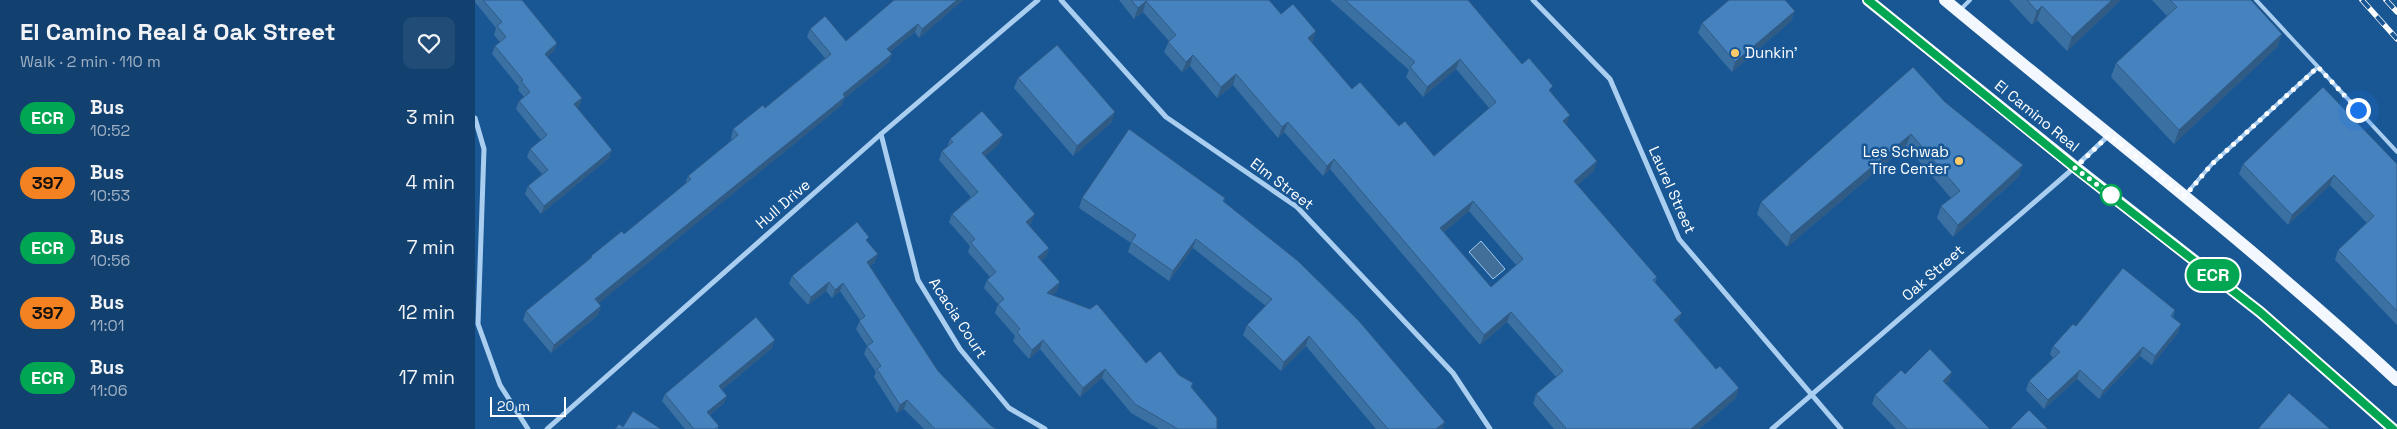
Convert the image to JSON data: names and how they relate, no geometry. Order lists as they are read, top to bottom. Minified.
{"streets":{"main road":["El Camino Real"],"street":["Elm Street","Laurel Street","Hull Drive","Oak Street","Acacia Court"]},"crossings":[["El Camino Real","Oak Street"],["Laurel Street","Oak Street"],["Hull Drive","Acacia Court"]],"places":["Dunkin'","Les Schwab Tire Center"],"lines":["bus line ECR"],"scale_bar":"20 m","page":{"heading":["El Camino Real & Oak Street","Walk · 2 min · 110 m"],"on_map":"ECR","list":[{"mark":"ECR","name":"Bus","note":"10:52","value":"3 min"},{"mark":"397","name":"Bus","note":"10:53","value":"4 min"},{"mark":"ECR","name":"Bus","note":"10:56","value":"7 min"},{"mark":"397","name":"Bus","note":"11:01","value":"12 min"},{"mark":"ECR","name":"Bus","note":"11:06","value":"17 min"}],"scale":"20 m"}}
